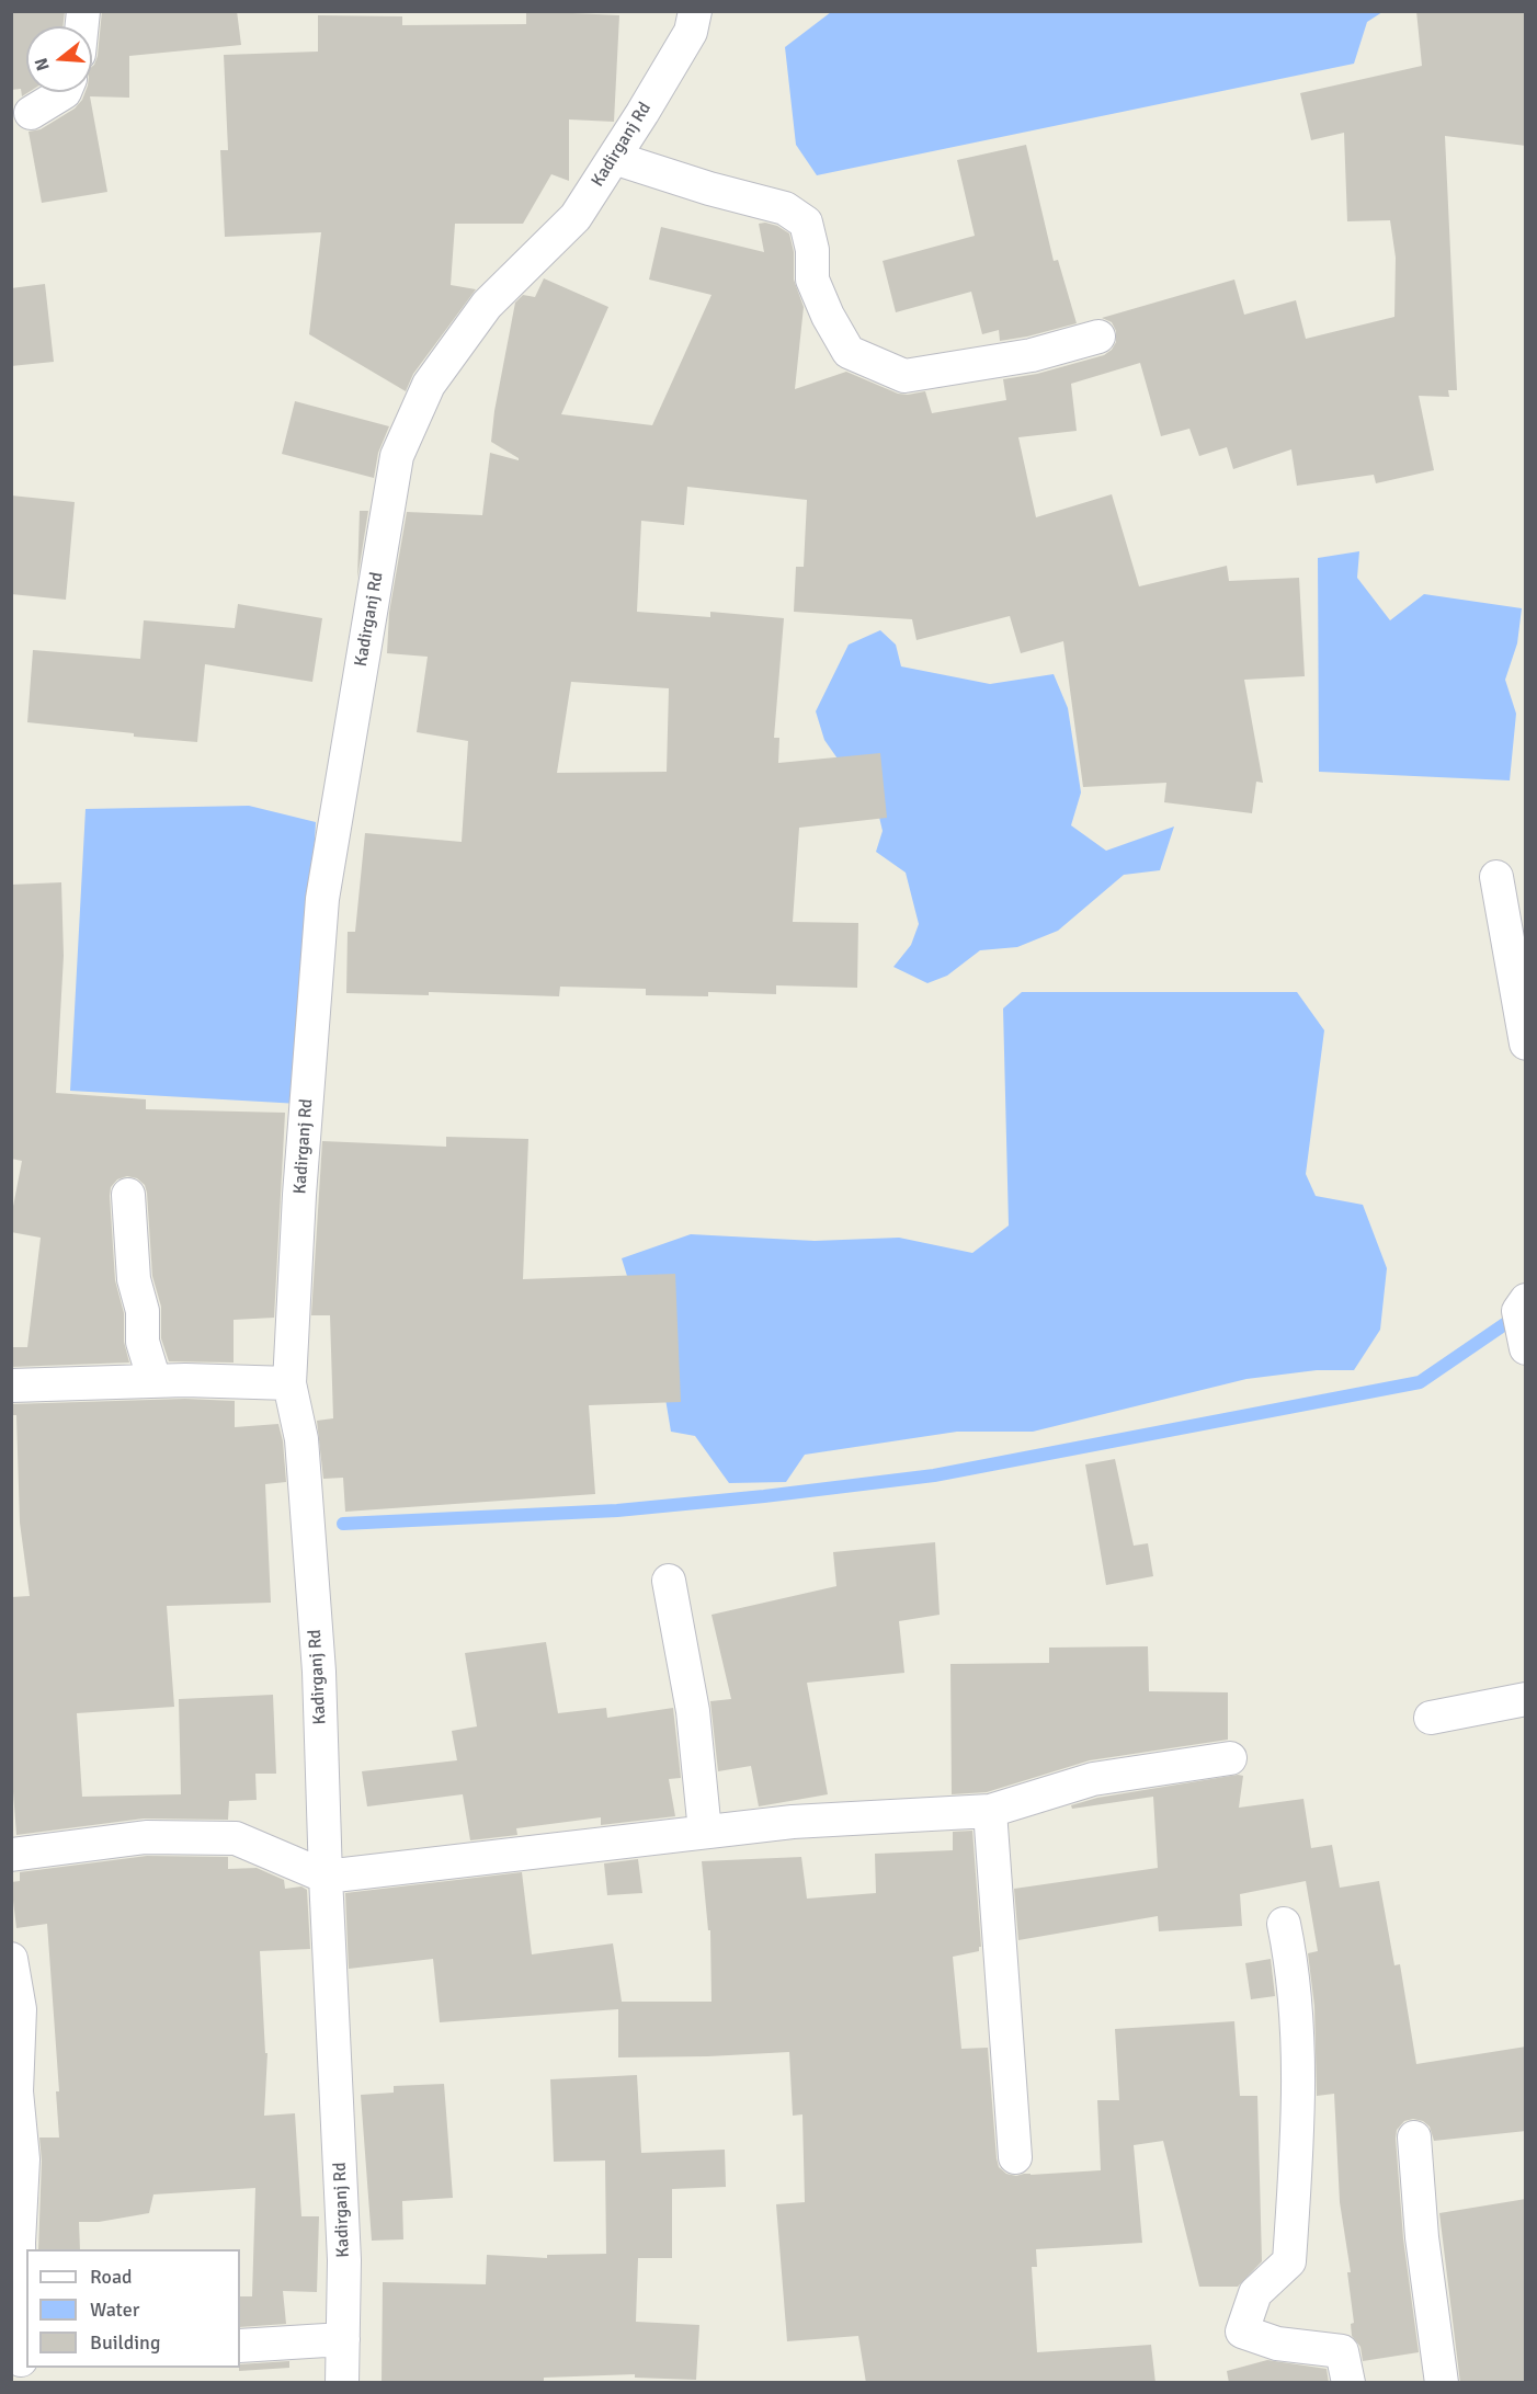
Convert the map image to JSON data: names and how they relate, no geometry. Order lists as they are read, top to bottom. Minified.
{"streets":{"street":["Kadirganj Rd"]},"legend":["Road","Water","Building"],"north":"left"}
